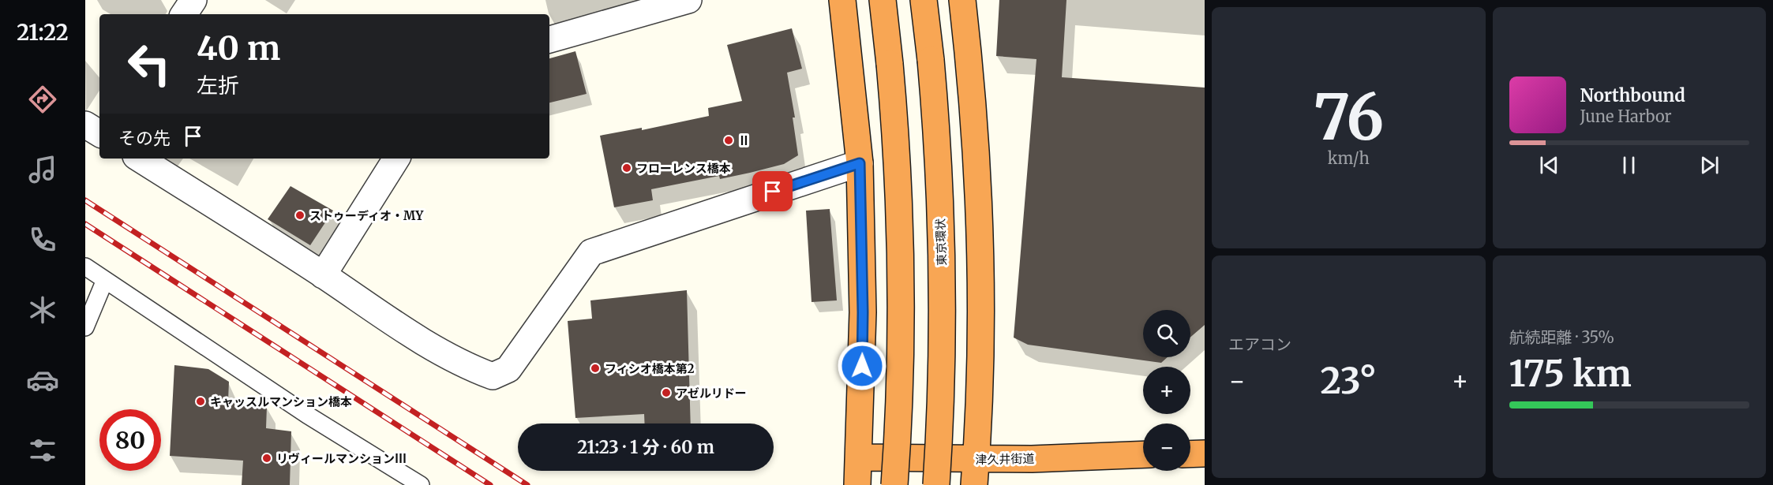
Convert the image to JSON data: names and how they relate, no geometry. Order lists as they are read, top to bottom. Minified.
{"streets":{"highway":["東京環状","津久井街道"]},"places":["Ⅱ","フローレンス橋本","ストゥーディオ・MY","フィシオ橋本第2","アゼルリドー","キャッスルマンション橋本","リヴィールマンションⅢ"],"page":{"tabs":"21:22","tile":[["76","km/h"],"エアコン",["航続距離 · 35%","175 km"]],"turn":["40 m","左折"],"song":["Northbound","June Harbor"],"then":"その先","map_buttons":["+","−"],"heat":["−","23°","+"],"limit":"80","trip":"21:23 · 1 分 · 60 m"}}
